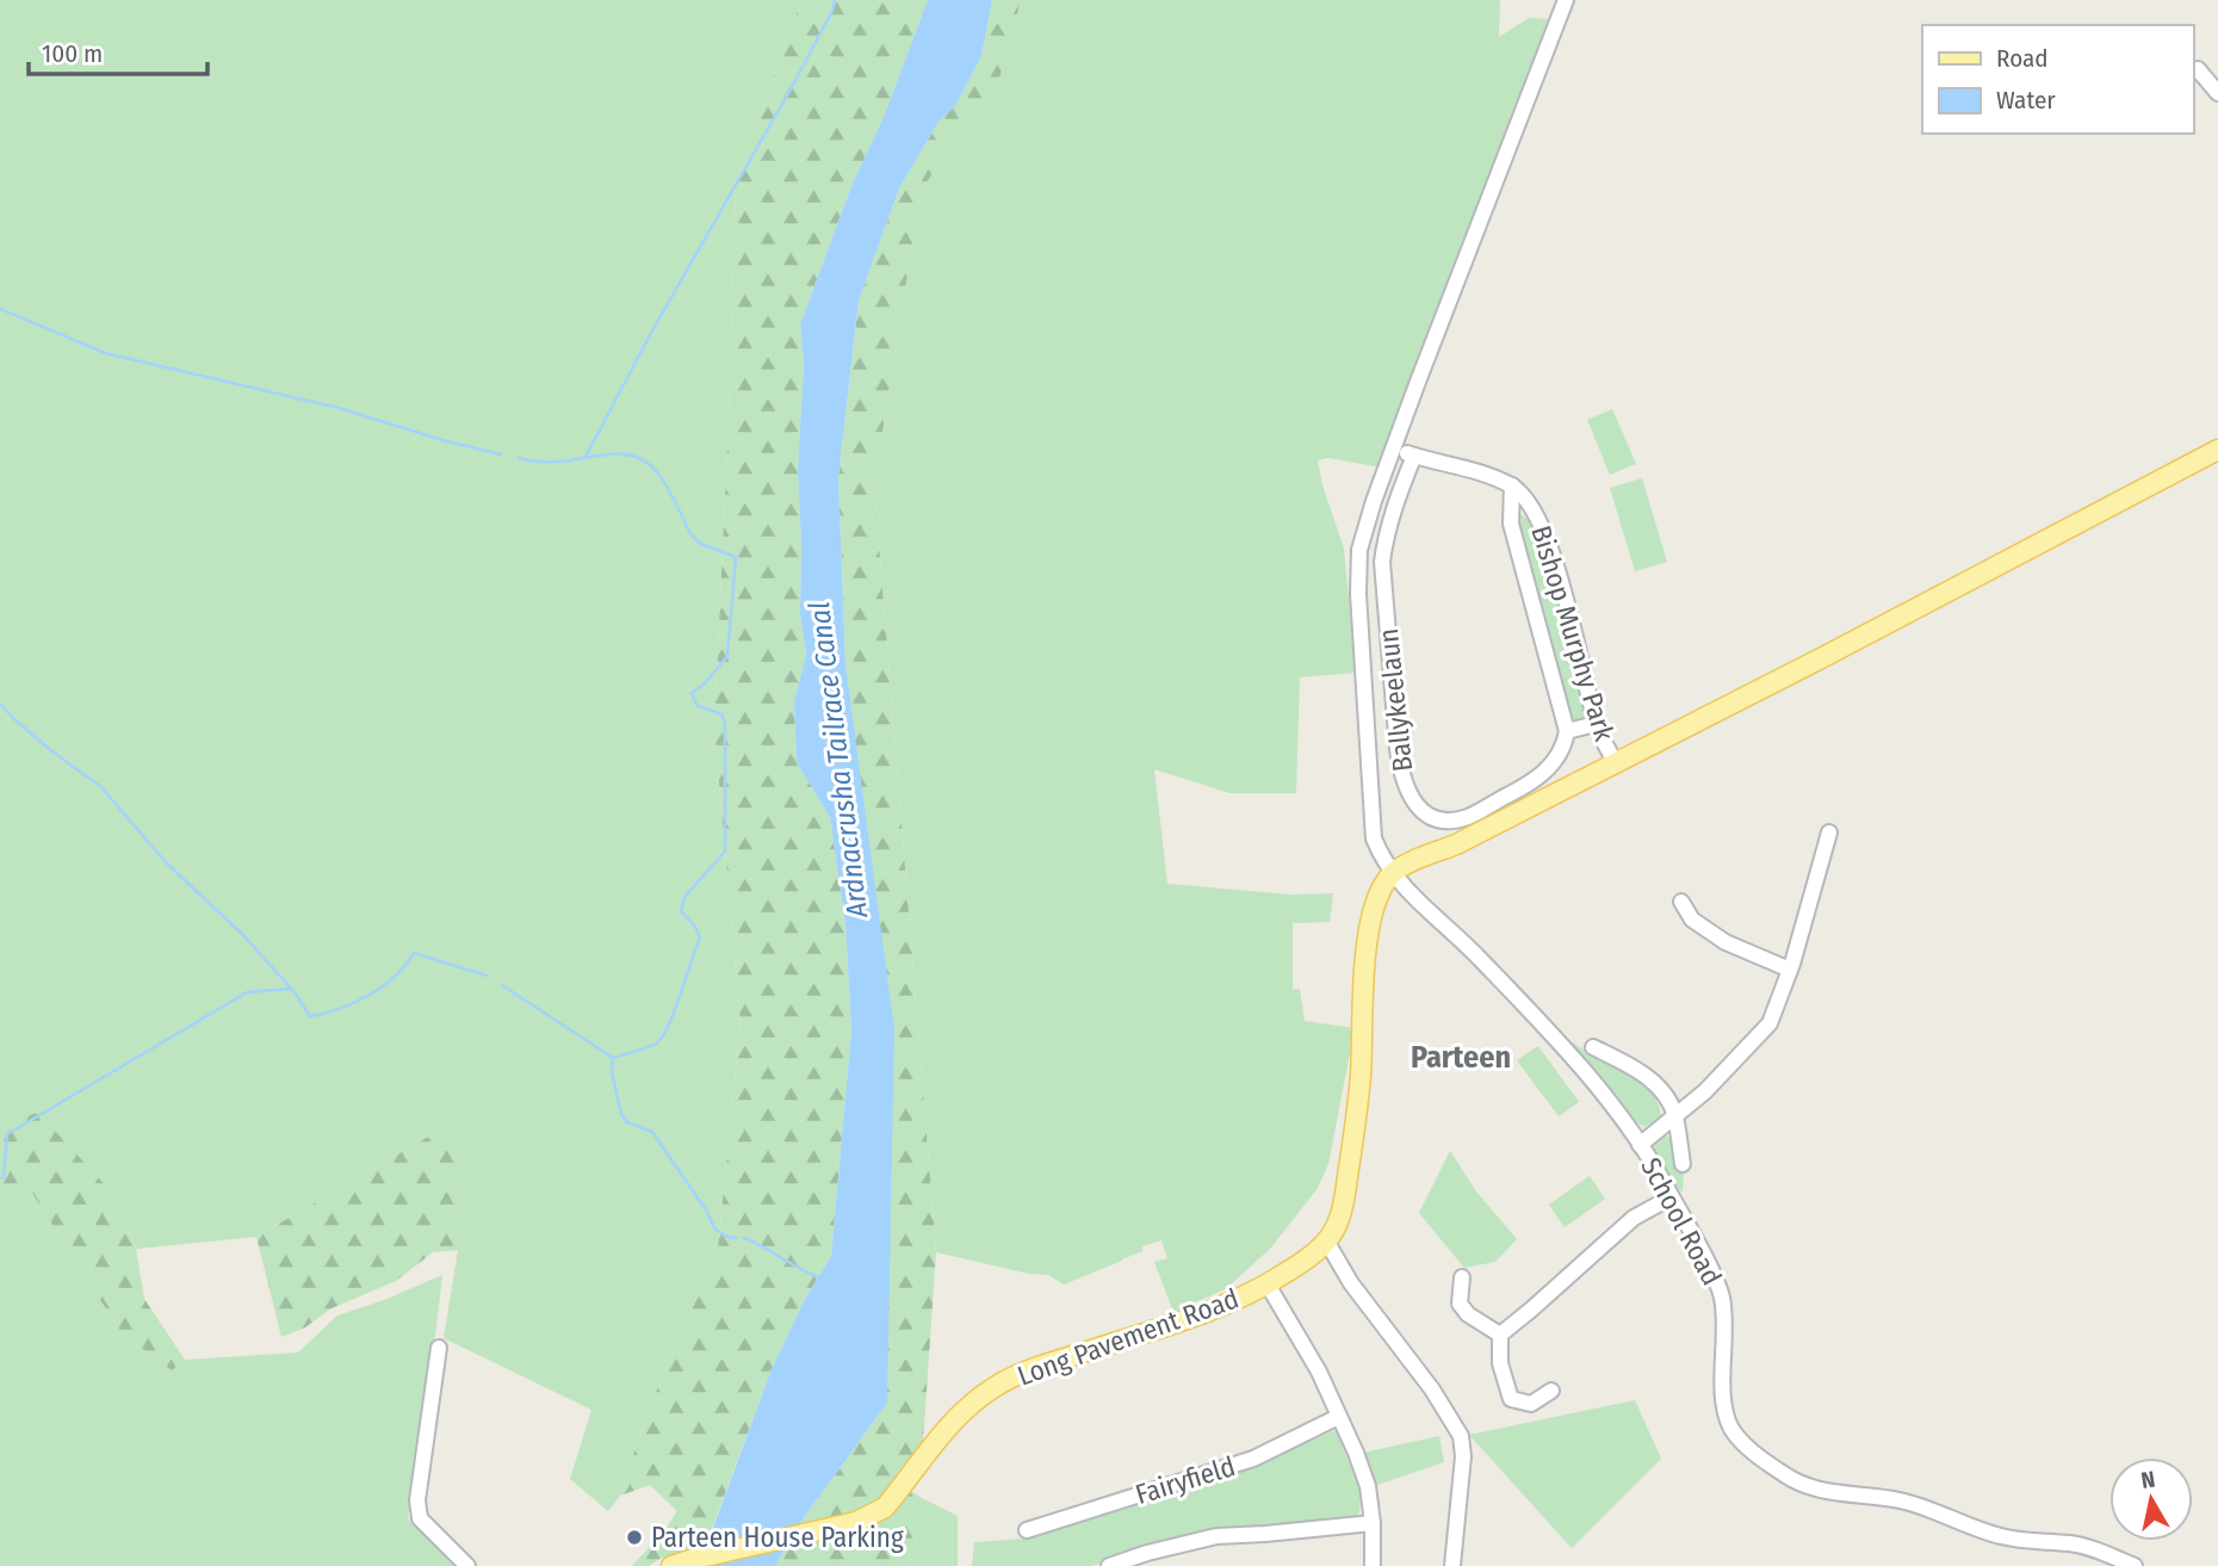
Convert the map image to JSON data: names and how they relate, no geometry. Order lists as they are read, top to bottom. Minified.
{"streets":{"main road":["Long Pavement Road"],"street":["Bishop Murphy Park","Ballykeelaun","School Road","Fairyfield"]},"districts":["Parteen"],"water":["Ardnacrusha Tailrace Canal"],"places":["Parteen House Parking"],"legend":["Road","Water"],"scale_bar":"100 m","north":"top"}
